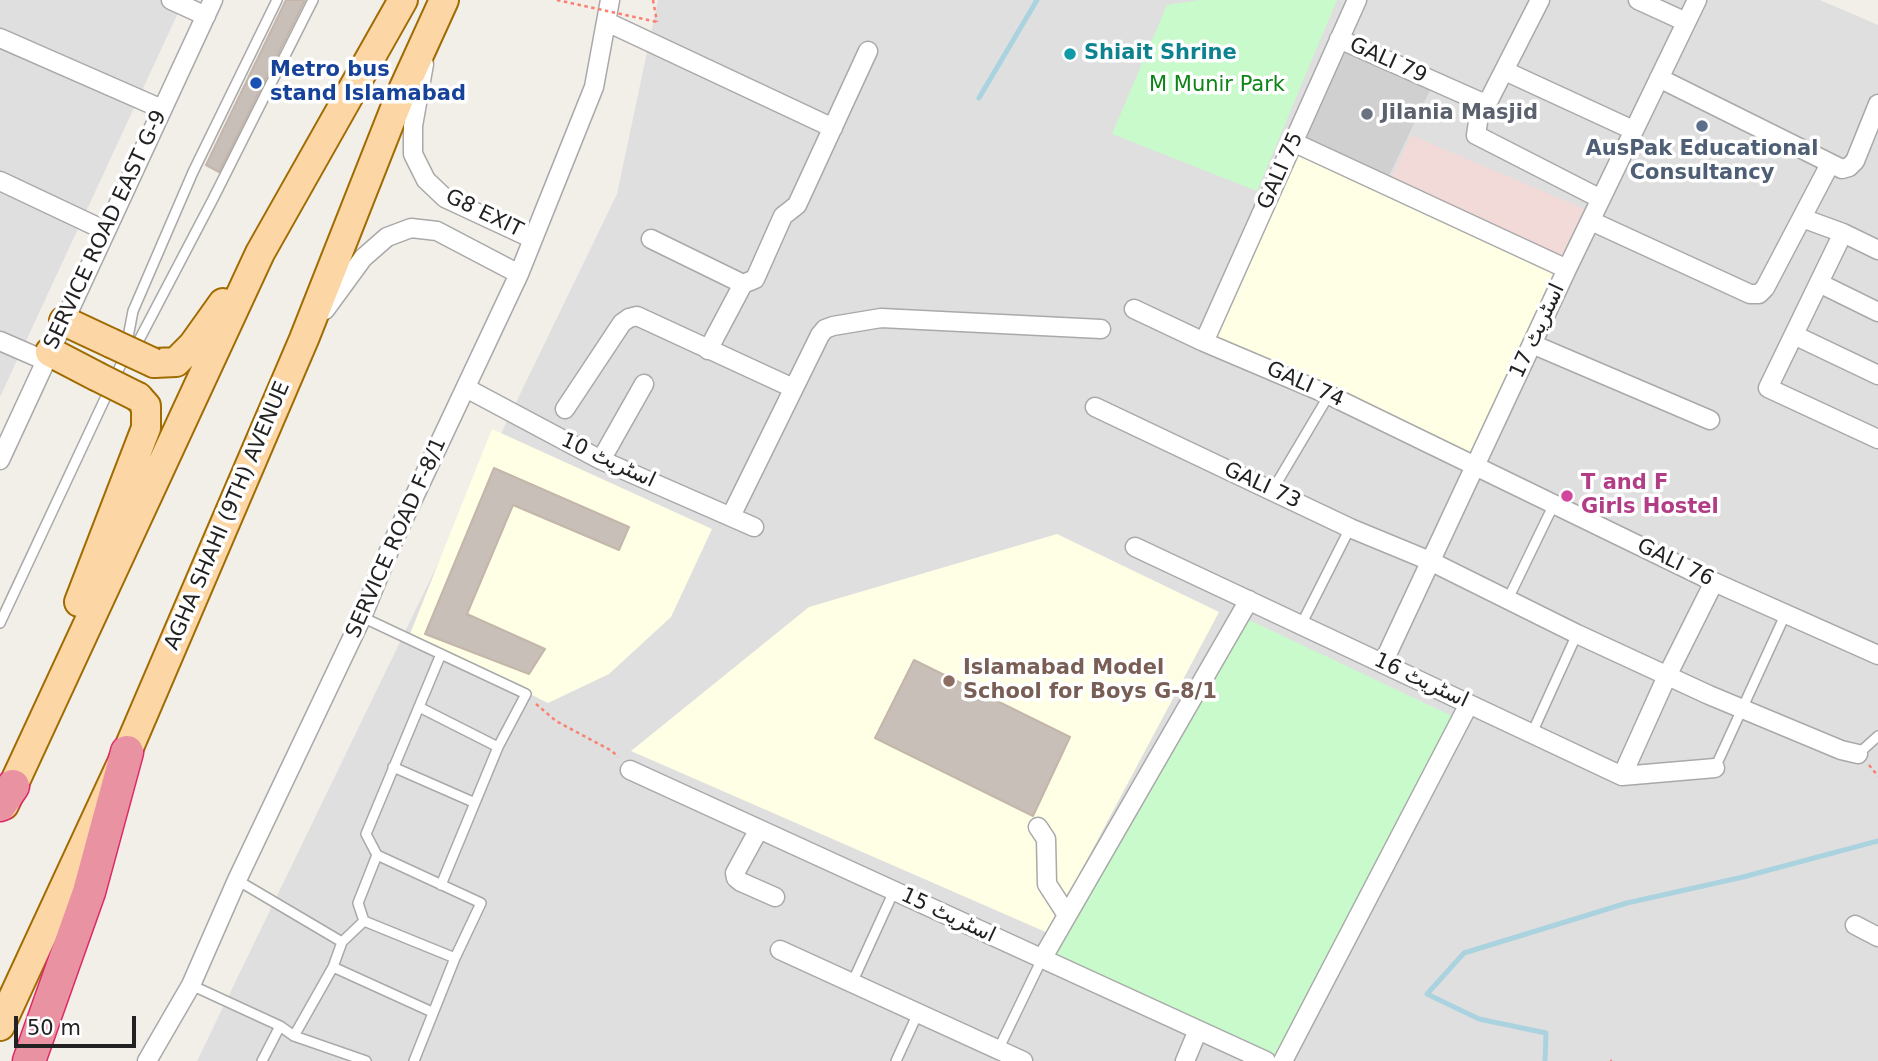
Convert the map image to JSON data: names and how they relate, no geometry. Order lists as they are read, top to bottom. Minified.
{"streets":{"main road":["AGHA SHAHI (9TH) AVENUE"],"street":["GALI 79","GALI 75","G8 EXIT","SERVICE ROAD EAST G-9","اسٹریٹ 17","GALI 74","اسٹریٹ 10","GALI 73","SERVICE ROAD F-8/1","GALI 76","اسٹریٹ 16","اسٹریٹ 15"]},"crossings":[["GALI 79","GALI 75"],["GALI 75","GALI 74"],["G8 EXIT","AGHA SHAHI (9TH) AVENUE"],["G8 EXIT","SERVICE ROAD F-8/1"],["اسٹریٹ 17","GALI 74"],["اسٹریٹ 17","GALI 73"],["اسٹریٹ 17","GALI 76"],["اسٹریٹ 17","اسٹریٹ 16"],["GALI 74","GALI 76"],["اسٹریٹ 10","SERVICE ROAD F-8/1"]],"parks":["M Munir Park"],"places":["Shiait Shrine","Metro bus stand Islamabad","Jilania Masjid","AusPak Educational Consultancy","T and F Girls Hostel","Islamabad Model School for Boys G-8/1"],"scale_bar":"50 m"}
